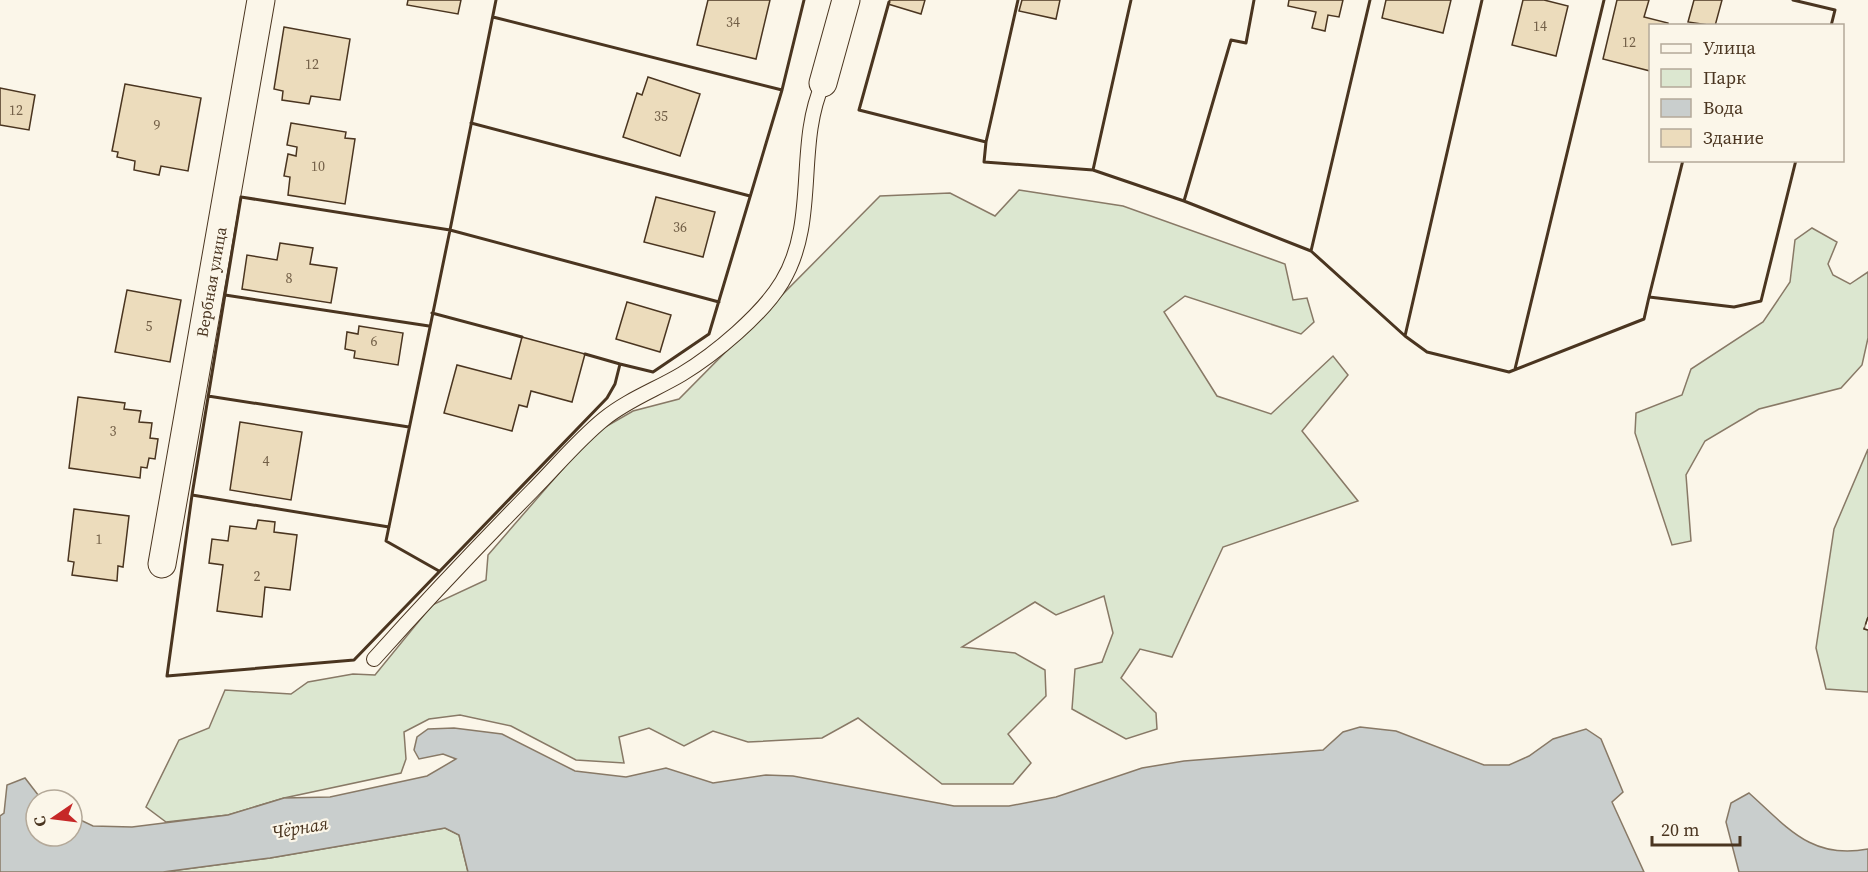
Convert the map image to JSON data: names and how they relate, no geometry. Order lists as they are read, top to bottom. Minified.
{"streets":{"street":["Вербная улица"]},"water":["Чёрная"],"house_numbers":["34","14","12","12","12","35","9","10","36","8","5","6","3","4","1","2"],"legend":["Улица","Парк","Вода","Здание"],"scale_bar":"20 m","north":"left"}
